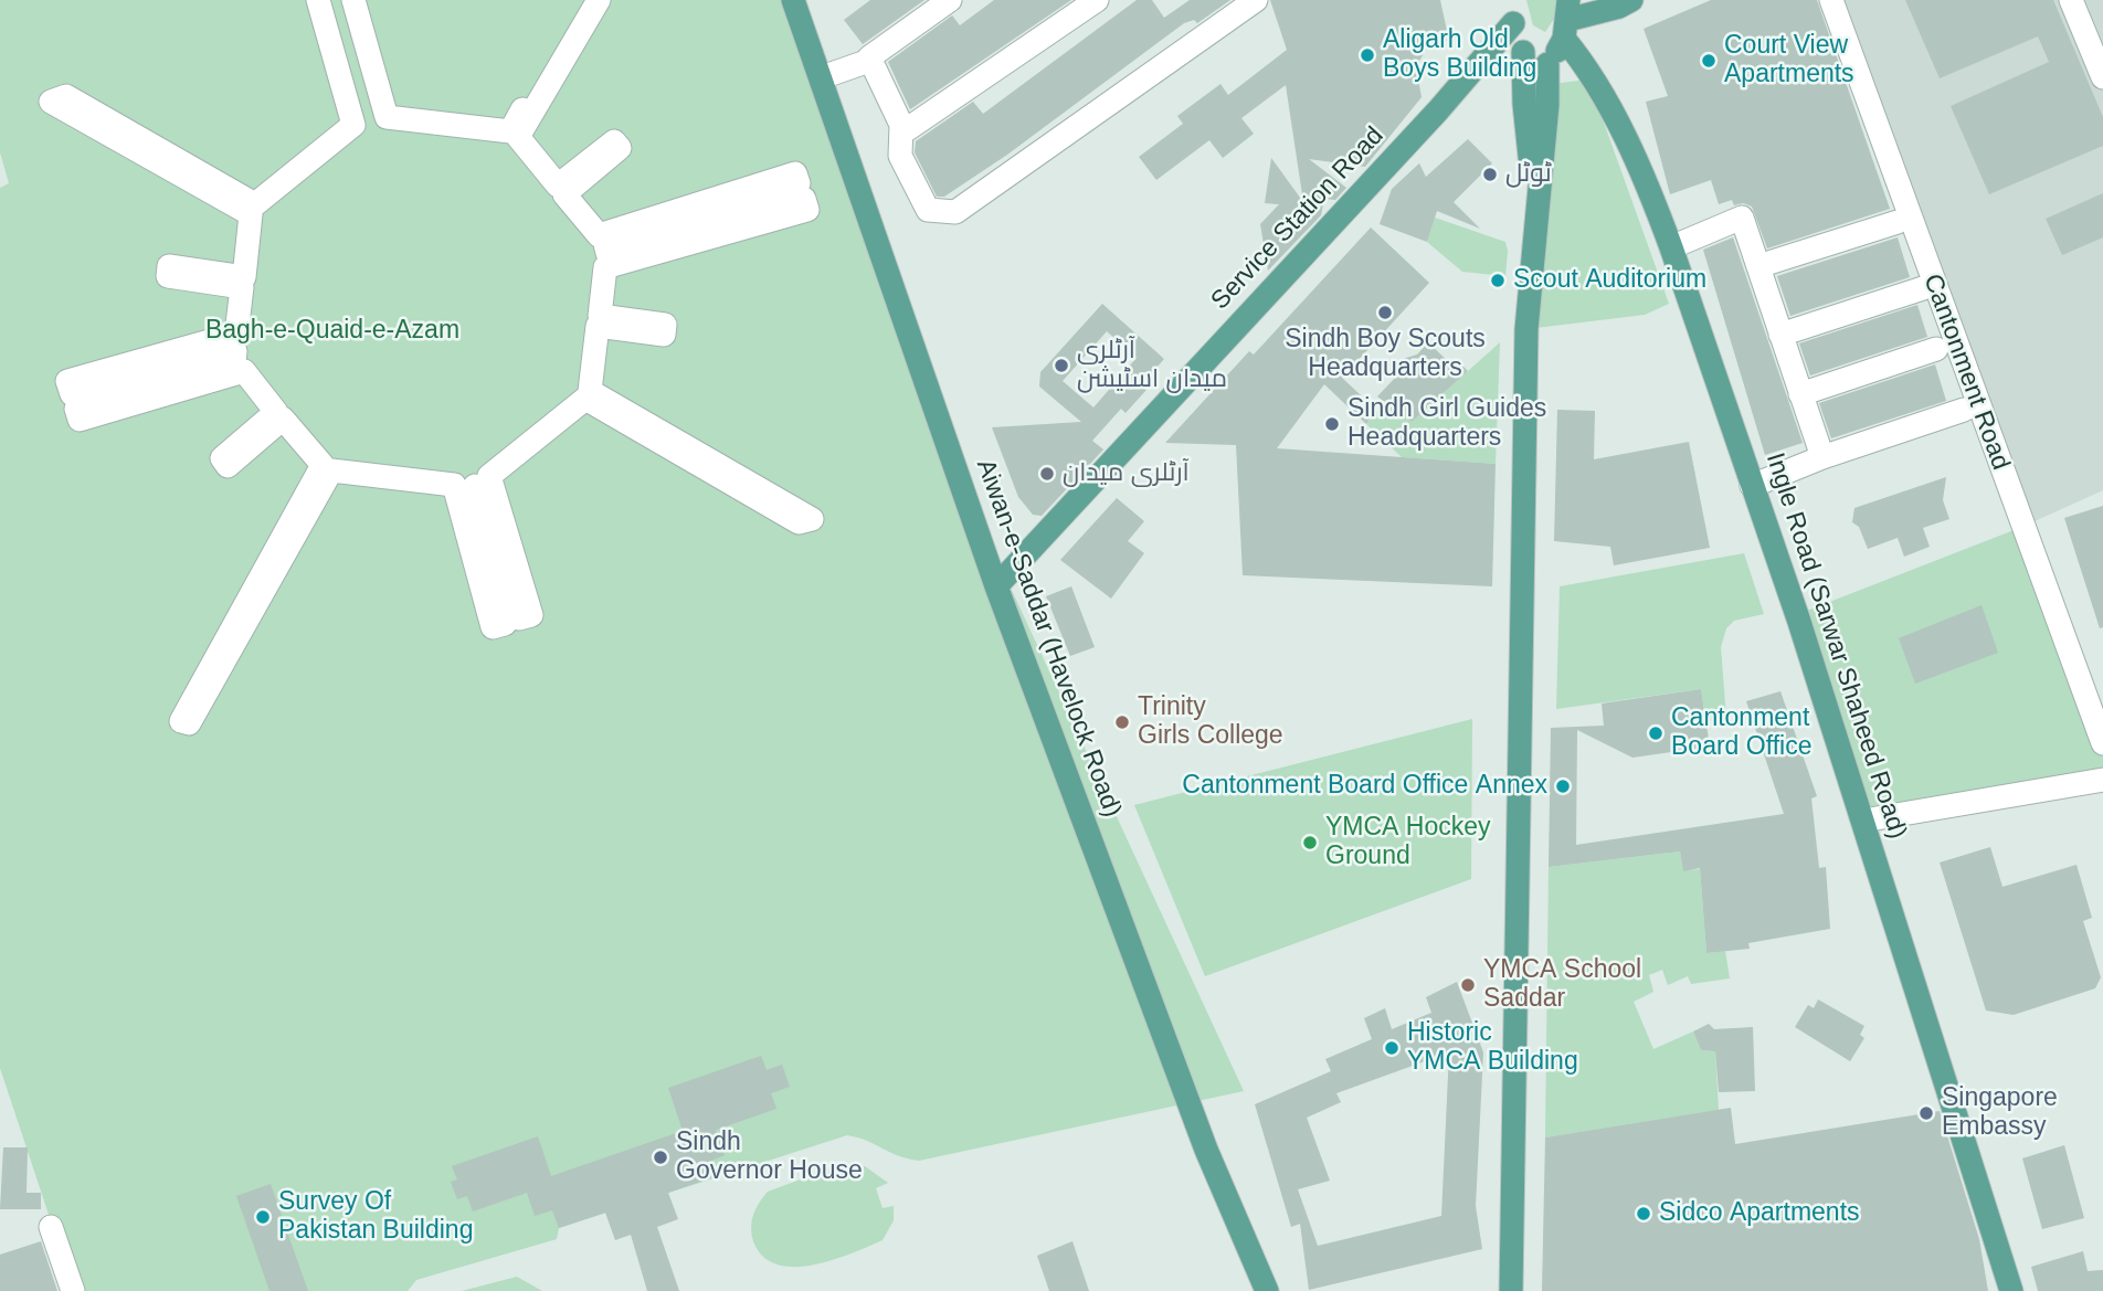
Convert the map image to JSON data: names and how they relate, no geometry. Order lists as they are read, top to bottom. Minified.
{"streets":{"main road":["Service Station Road","Aiwan-e-Saddar (Havelock Road)","Ingle Road (Sarwar Shaheed Road)"],"street":["Cantonment Road"]},"crossings":[["Service Station Road","Aiwan-e-Saddar (Havelock Road)"]],"parks":["Bagh-e-Quaid-e-Azam"],"places":["Aligarh Old Boys Building","Court View Apartments","ٹوٹل","Scout Auditorium","Sindh Boy Scouts Headquarters","آرٹلری میدان اسٹیشن","Sindh Girl Guides Headquarters","آرٹلری میدان","Trinity Girls College","Cantonment Board Office","Cantonment Board Office Annex","YMCA Hockey Ground","YMCA School Saddar","Historic YMCA Building","Singapore Embassy","Sindh Governor House","Sidco Apartments","Survey Of Pakistan Building"]}
